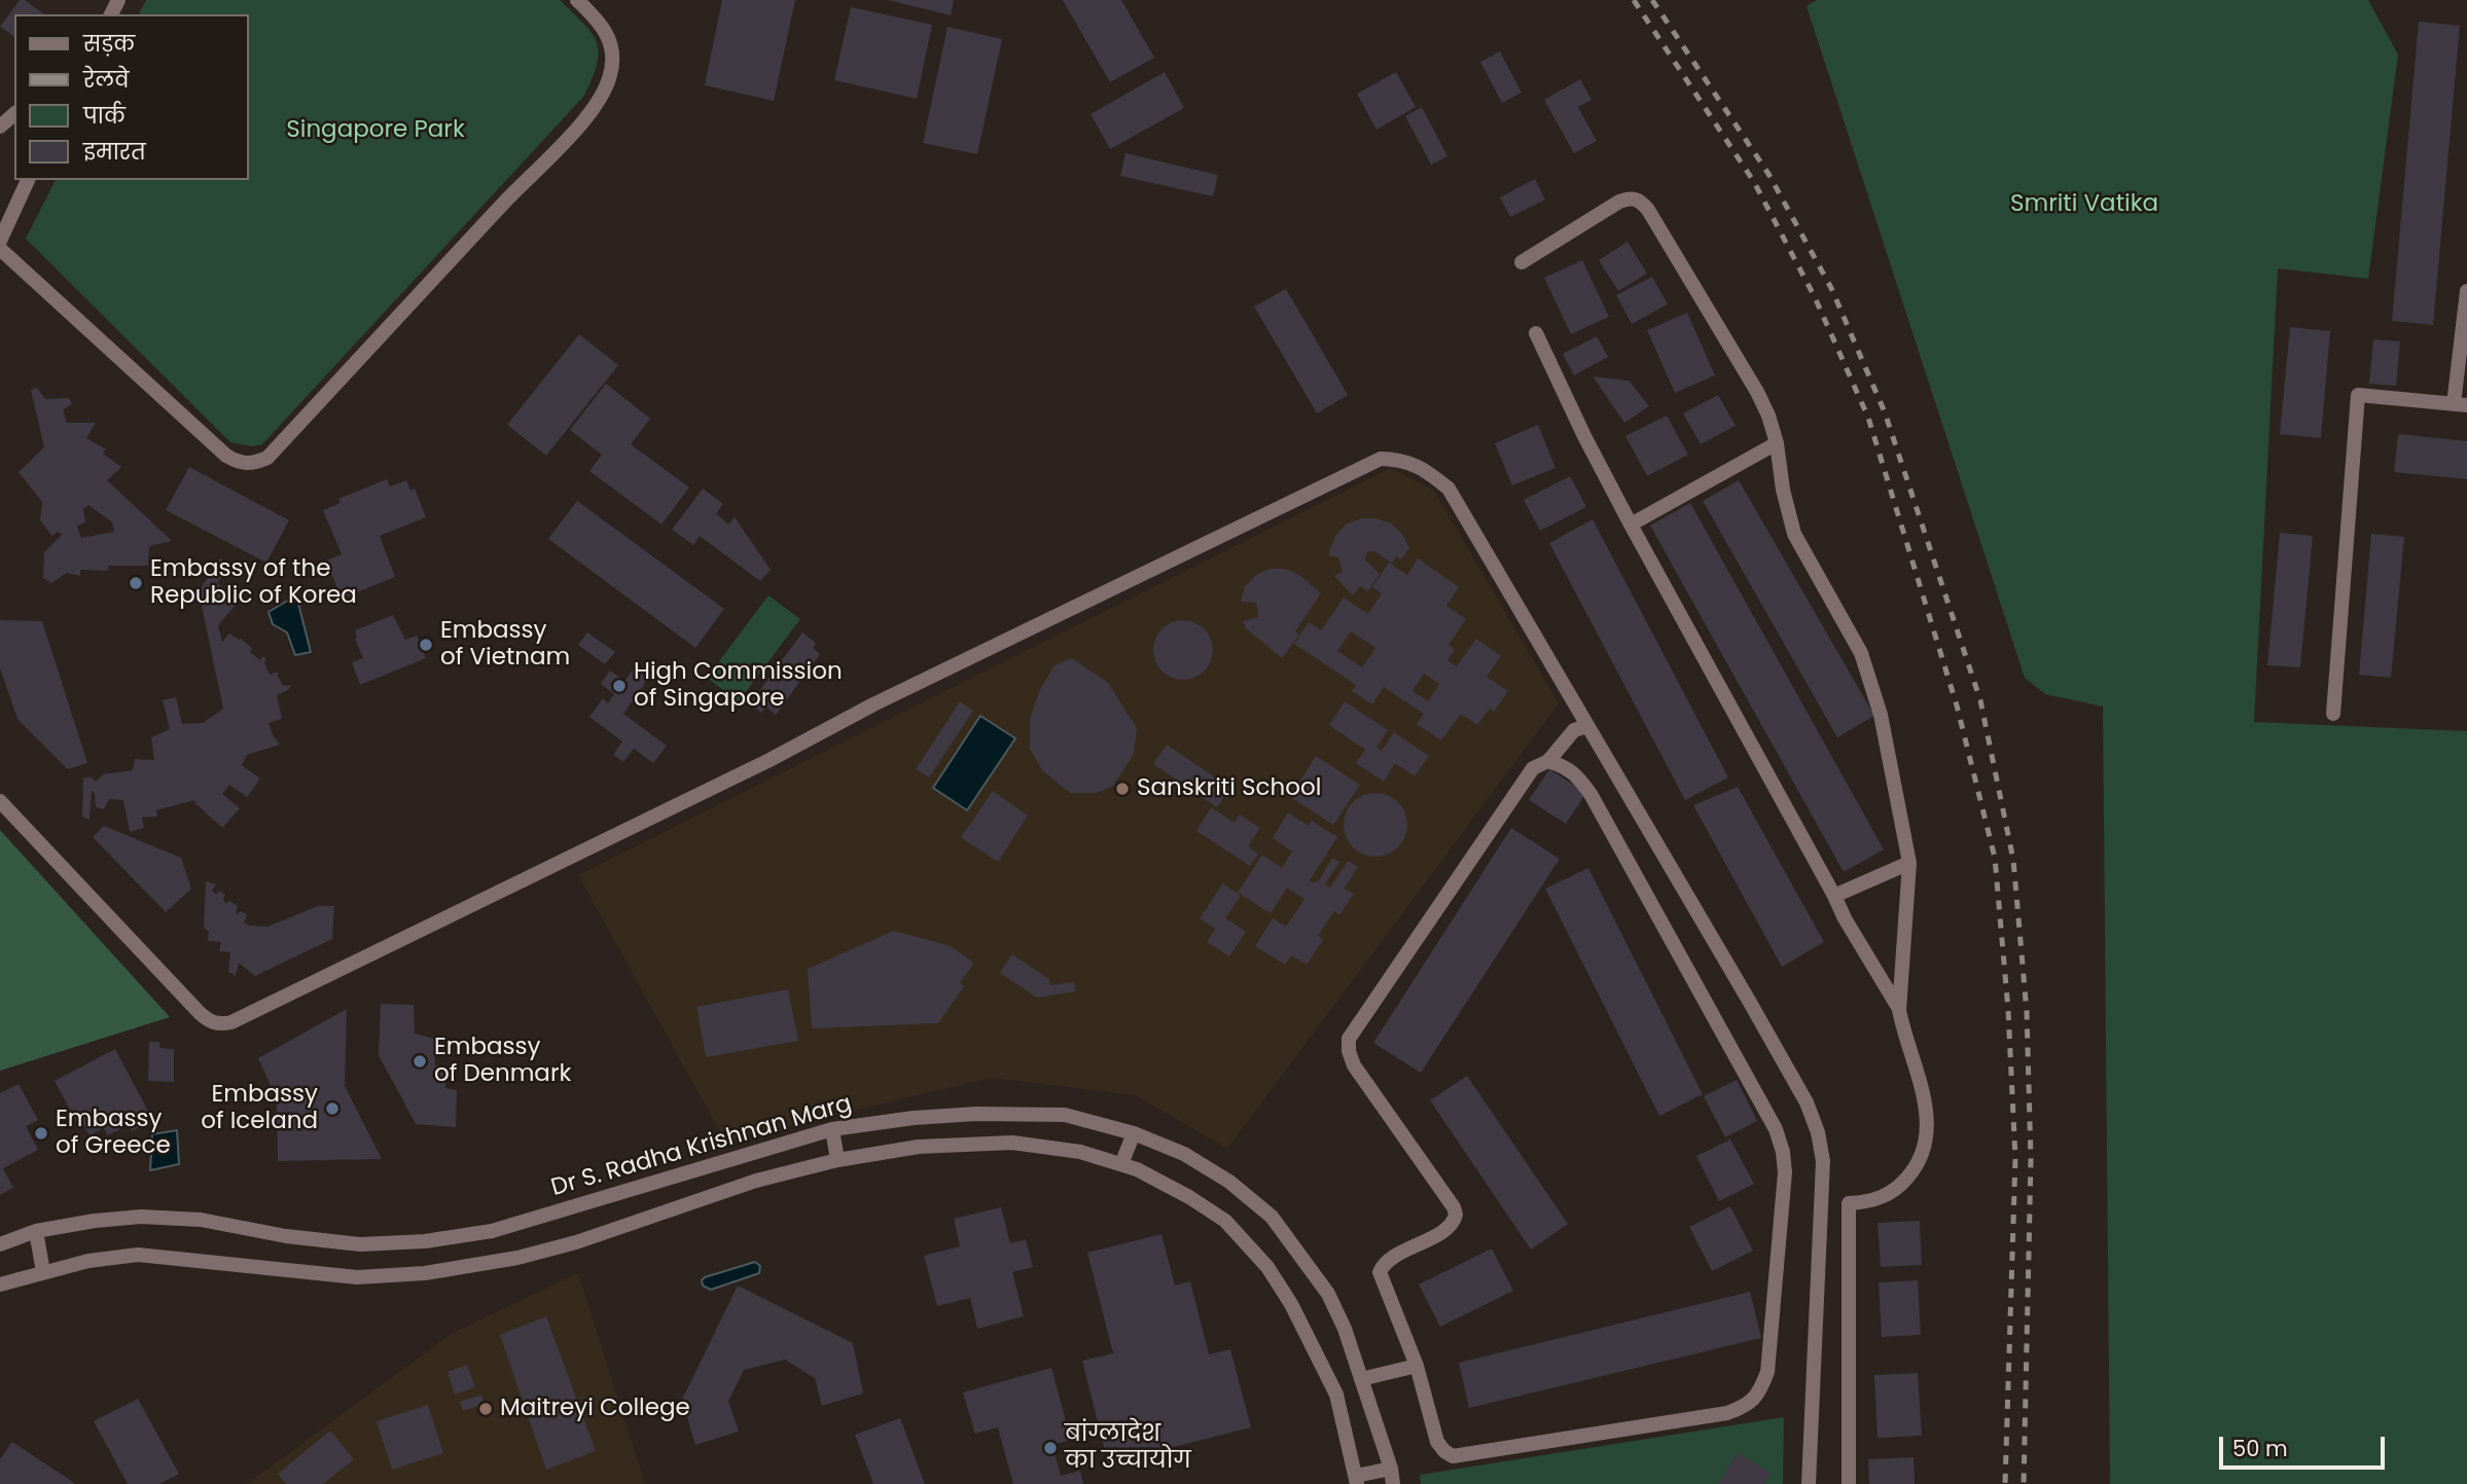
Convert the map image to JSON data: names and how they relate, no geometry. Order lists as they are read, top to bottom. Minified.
{"streets":{"street":["Dr S. Radha Krishnan Marg"]},"parks":["Singapore Park","Smriti Vatika"],"places":["Embassy of the Republic of Korea","Embassy of Vietnam","High Commission of Singapore","Sanskriti School","Embassy of Denmark","Embassy of Iceland","Embassy of Greece","Maitreyi College","बांग्लादेश का उच्चायोग"],"legend":["सड़क","रेलवे","पार्क","इमारत"],"scale_bar":"50 m"}
